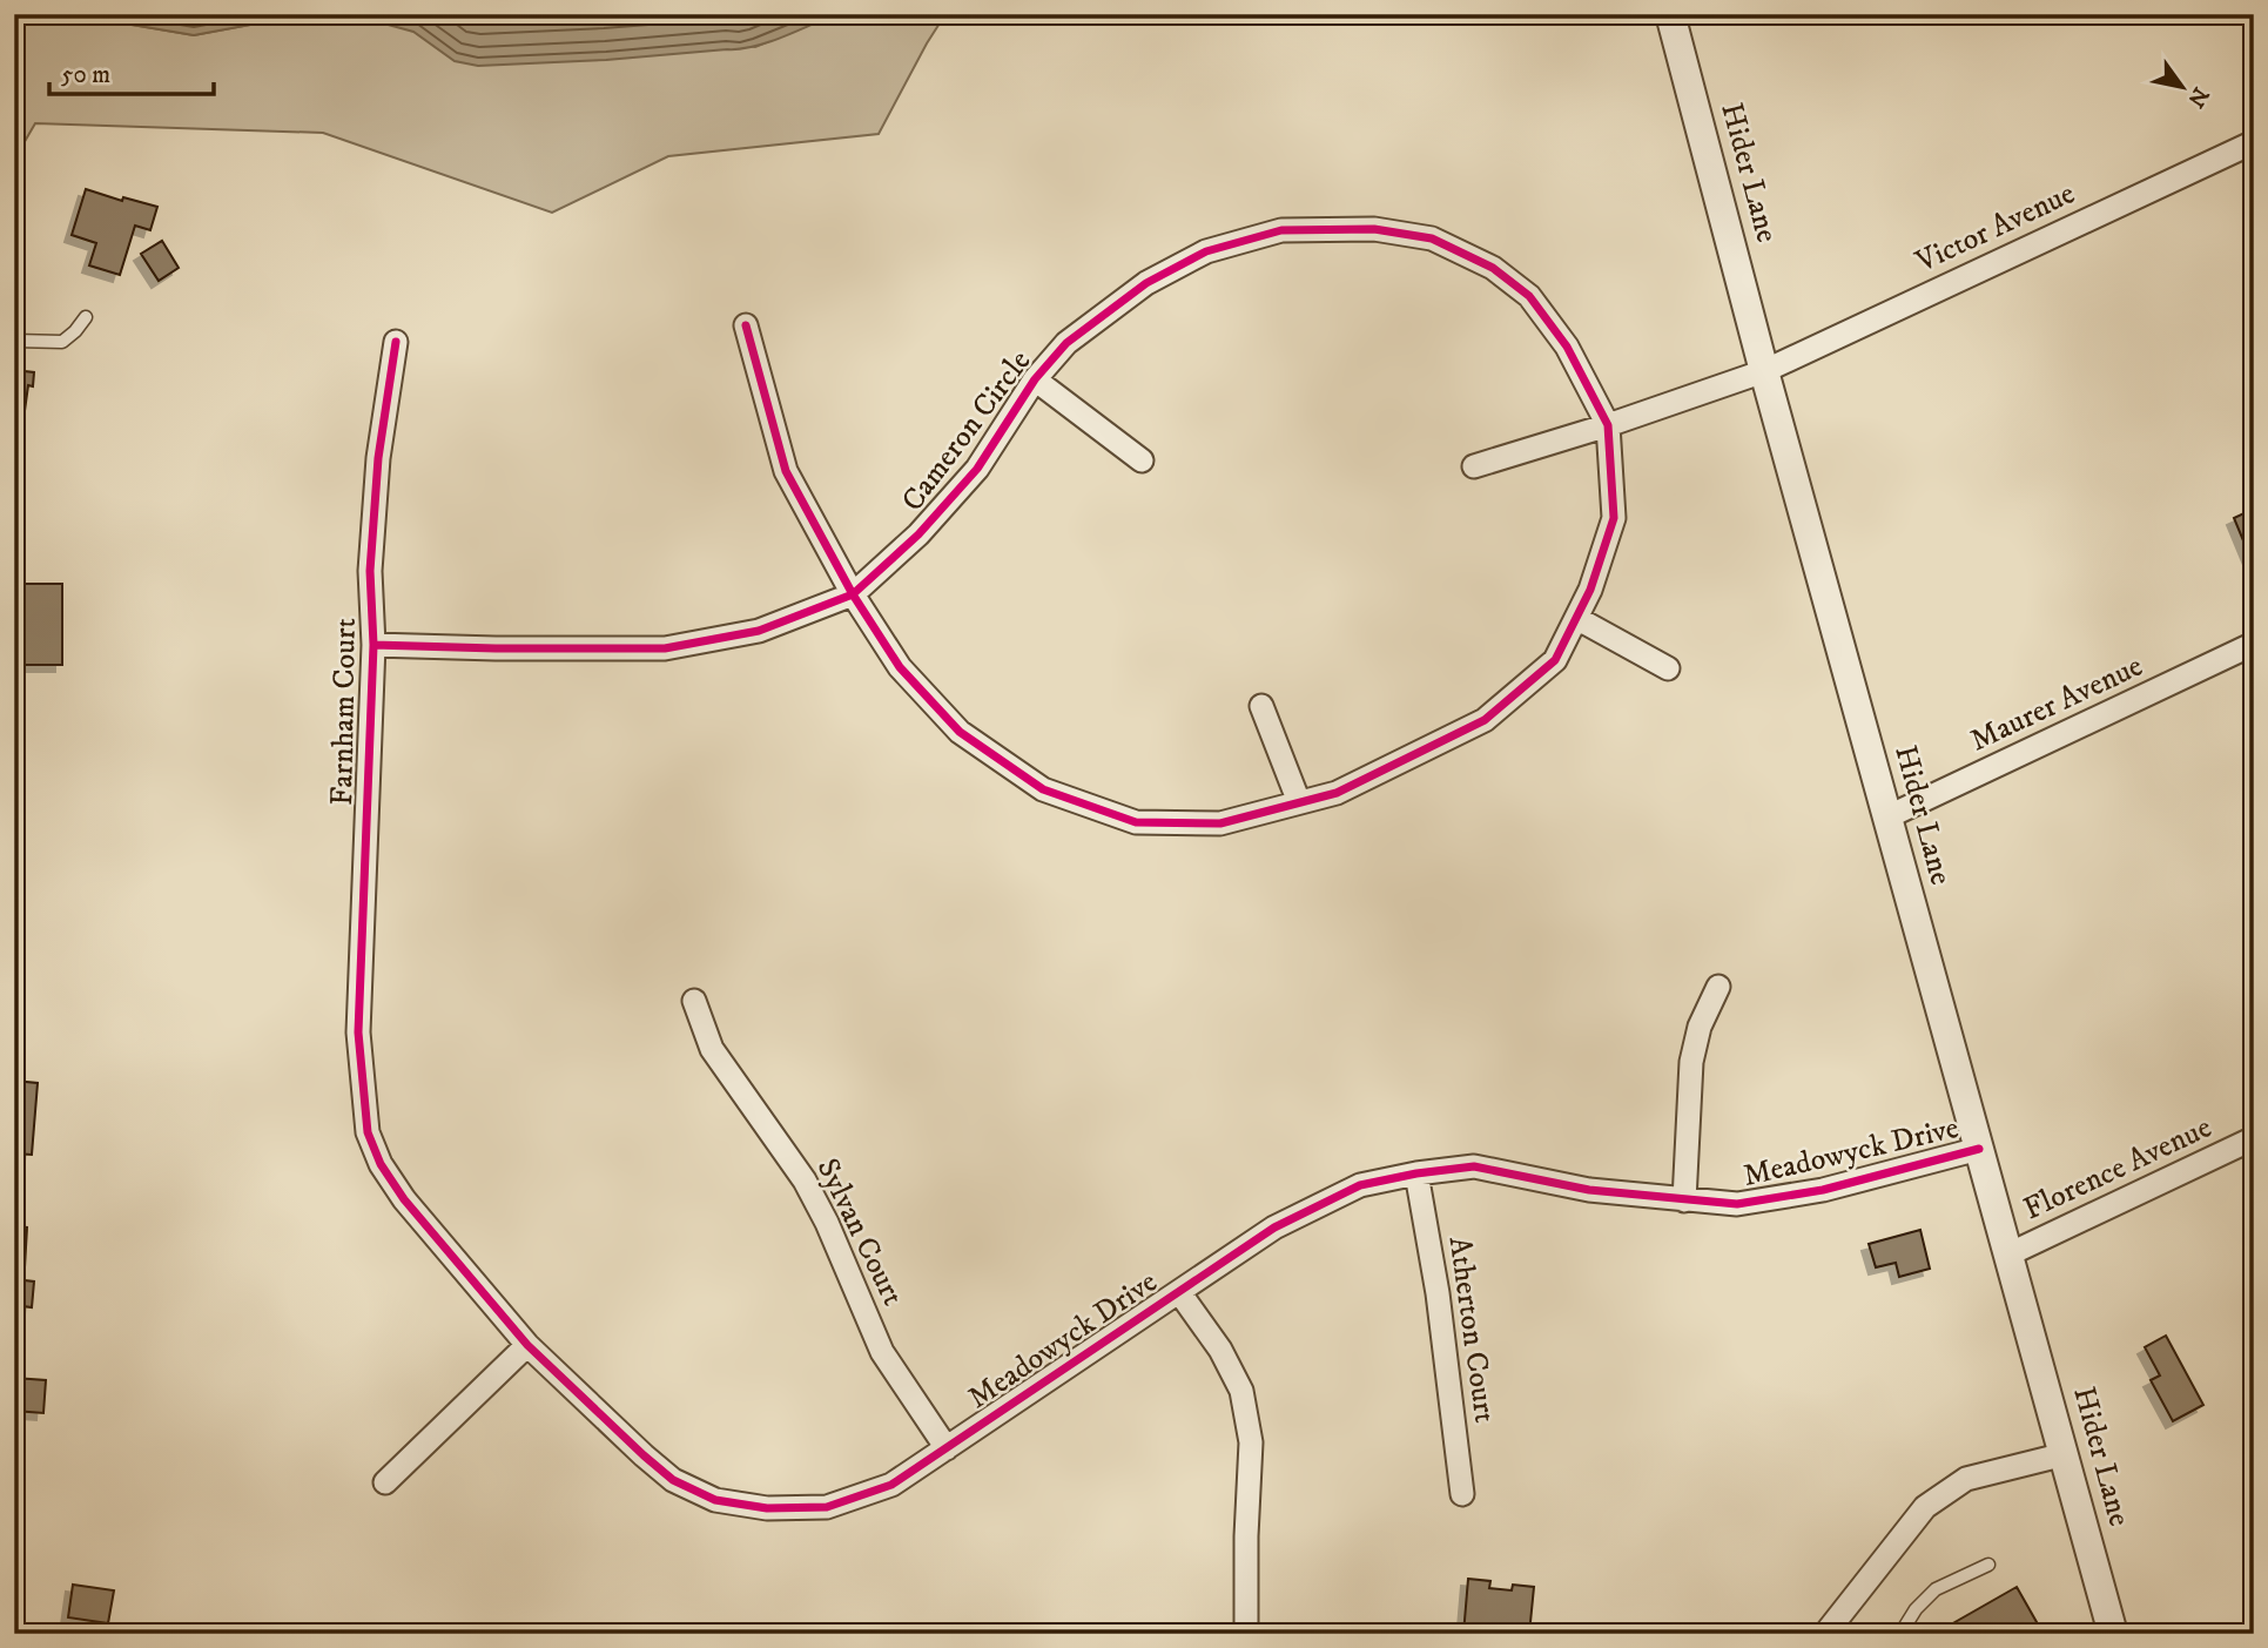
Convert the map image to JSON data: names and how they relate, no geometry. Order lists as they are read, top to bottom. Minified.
{"streets":{"street":["Hider Lane","Victor Avenue","Cameron Circle","Maurer Avenue","Farnham Court","Meadowyck Drive","Florence Avenue","Sylvan Court","Atherton Court"]},"crossings":[["Hider Lane","Victor Avenue"],["Hider Lane","Maurer Avenue"],["Hider Lane","Meadowyck Drive"],["Hider Lane","Florence Avenue"],["Cameron Circle","Farnham Court"],["Farnham Court","Meadowyck Drive"],["Meadowyck Drive","Sylvan Court"],["Meadowyck Drive","Atherton Court"]],"scale_bar":"50 m","north":"bottom right"}
